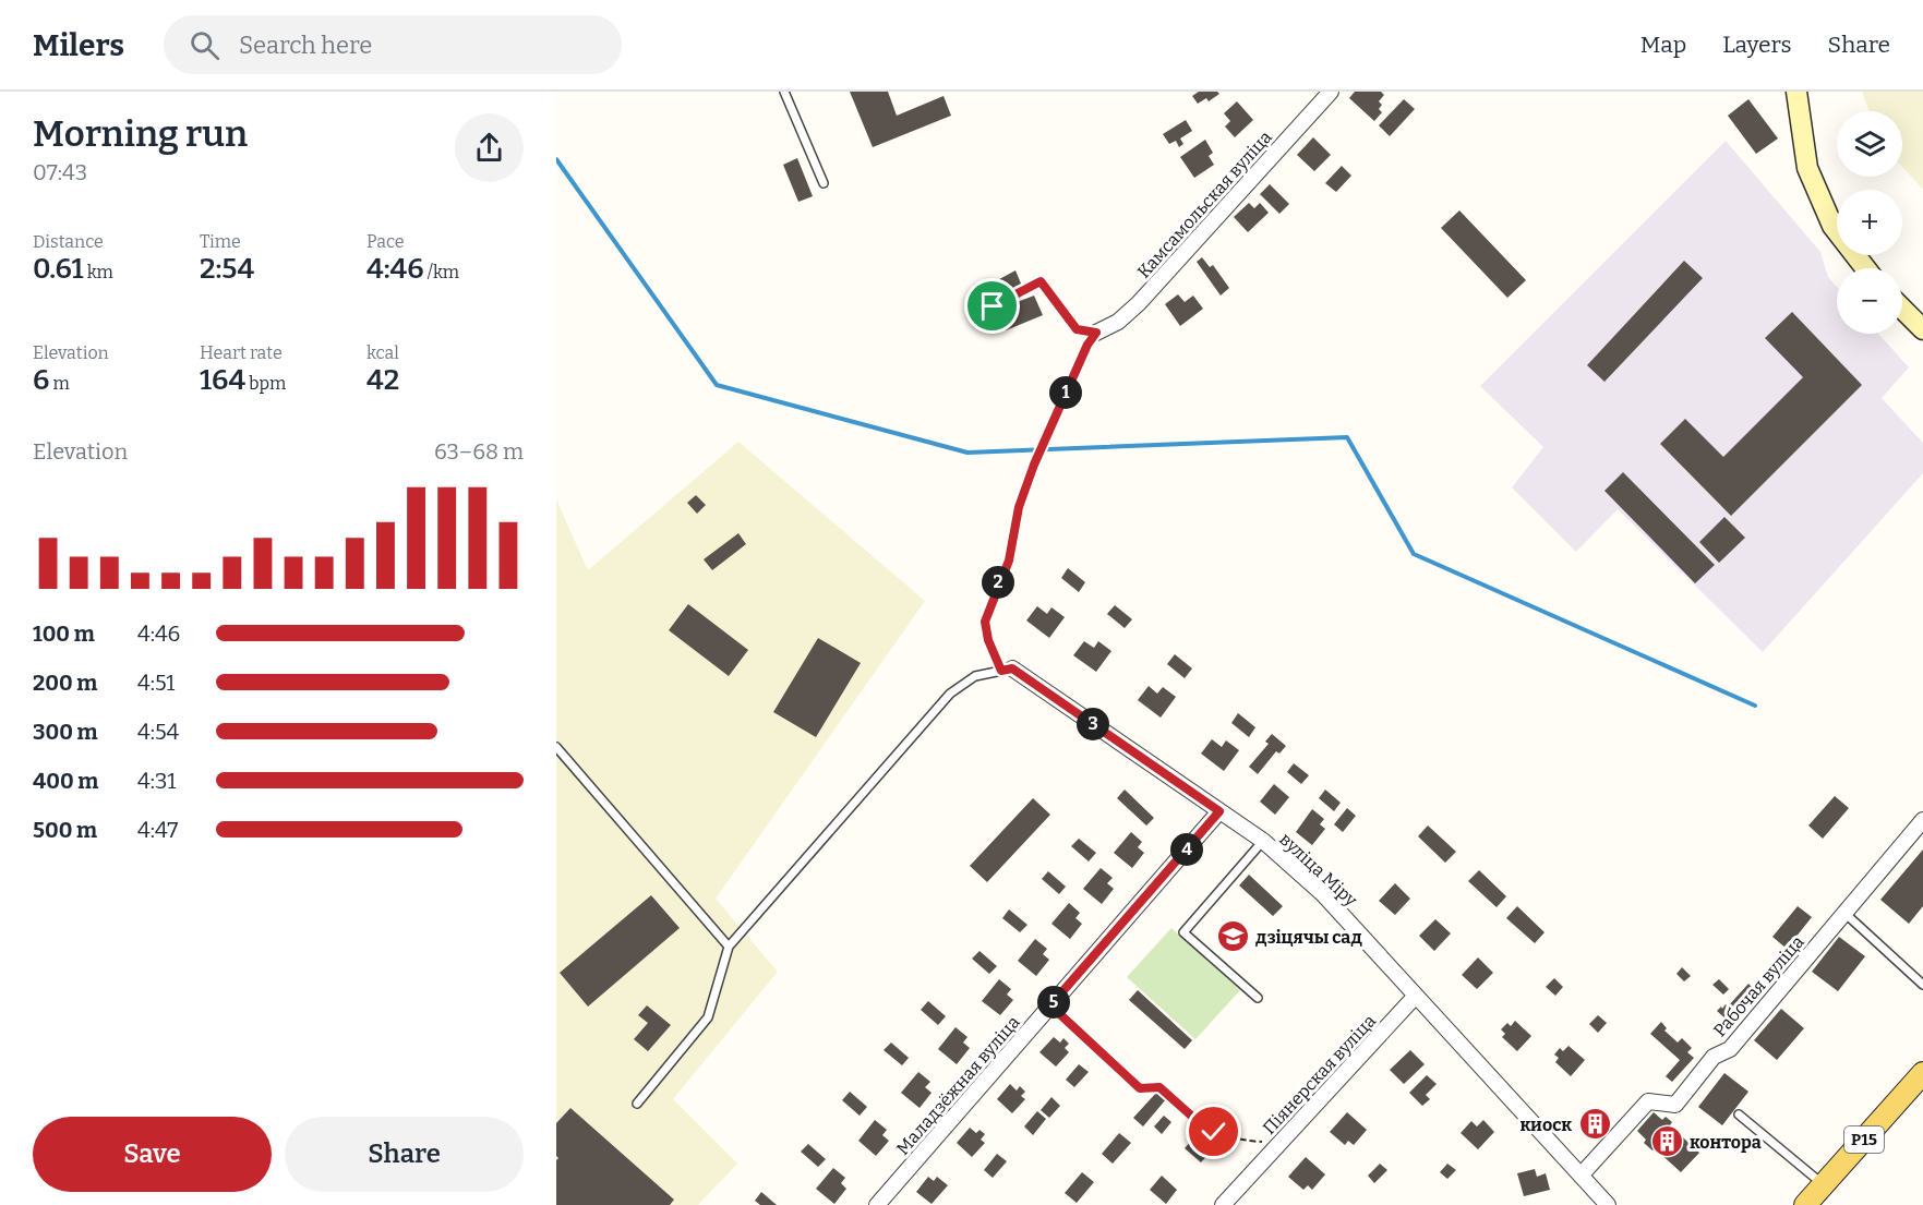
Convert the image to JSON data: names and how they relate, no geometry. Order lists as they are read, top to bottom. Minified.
{"streets":{"main road":["Р15"],"street":["Камсамольская вуліца","вуліца Міру","Рабочая вуліца","Піянерская вуліца","Маладзёжная вуліца"]},"crossings":[["вуліца Міру","Рабочая вуліца"],["вуліца Міру","Піянерская вуліца"],["вуліца Міру","Маладзёжная вуліца"]],"places":{"school or university":["дзіцячы сад"],"building":["киоск","контора"]},"page":{"header":"Milers","search":"Search here","nav":["Map","Layers","Share"],"heading":["Morning run","07:43"],"map_buttons":["+","−"],"stats":[["Distance","0.61 km"],["Time","2:54"],["Pace","4:46 /km"],["Elevation","6 m"],["Heart rate","164 bpm"],["kcal","42"]],"pins":["1","2","3","4","5"],"chart":["Elevation","63–68 m"],"list":[{"name":"100 m","note":"4:46"},{"name":"200 m","note":"4:51"},{"name":"300 m","note":"4:54"},{"name":"400 m","note":"4:31"},{"name":"500 m","note":"4:47"}],"buttons":["Save","Share"]}}
